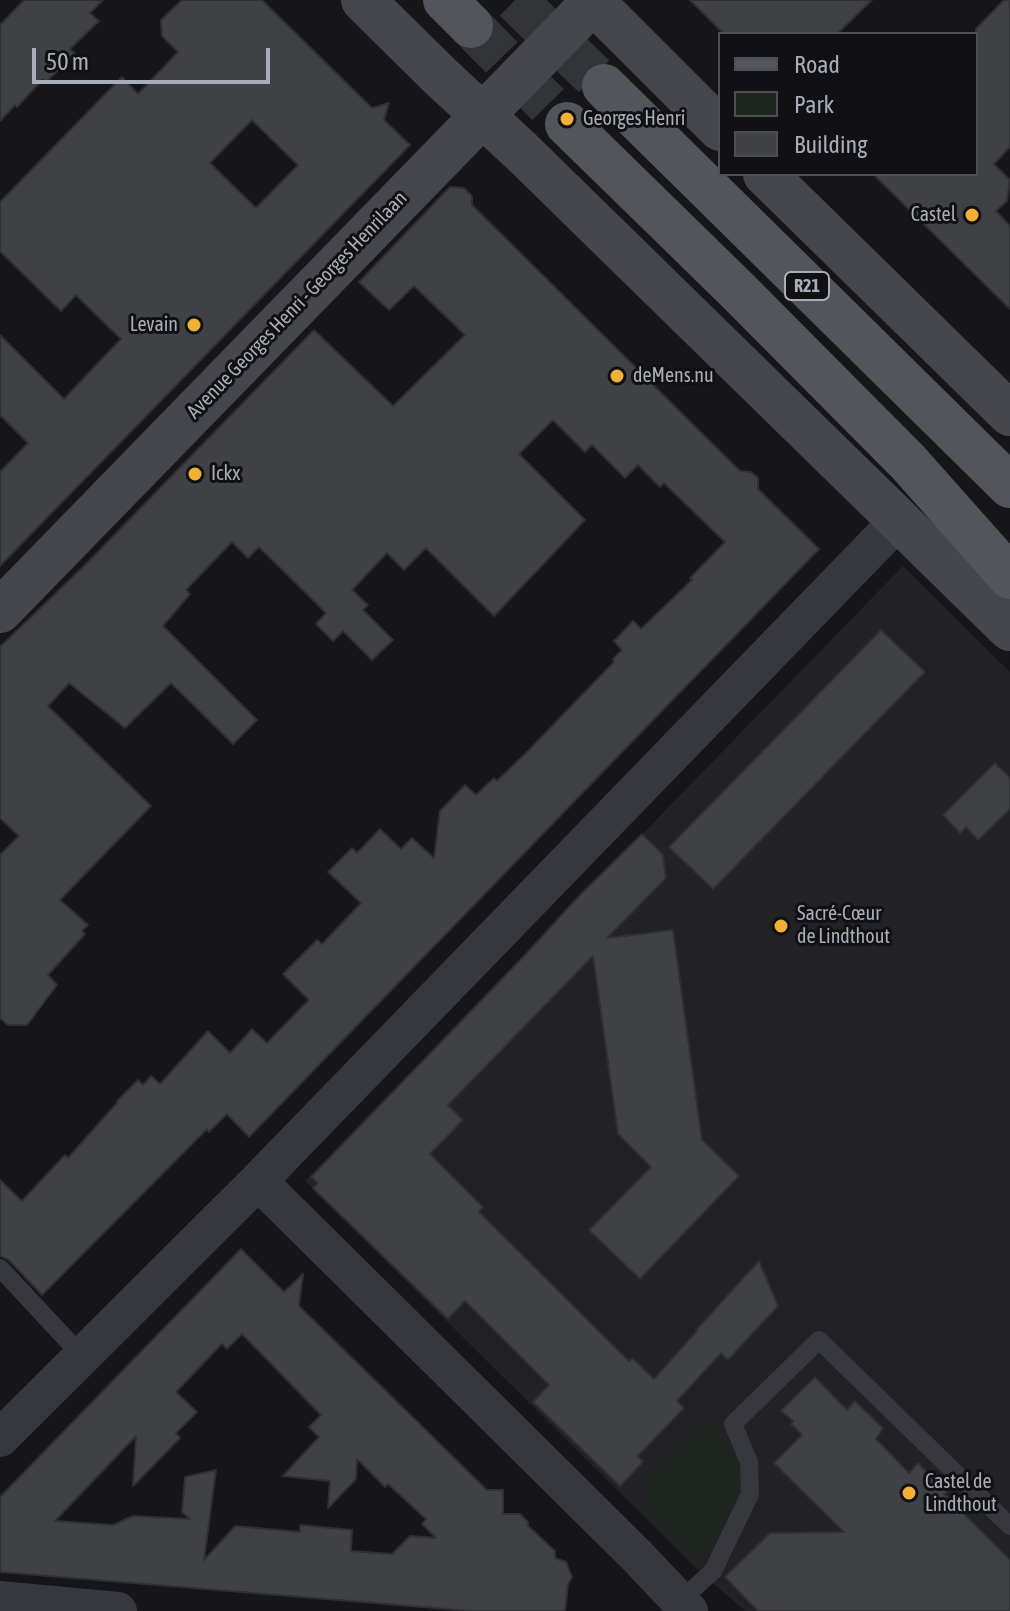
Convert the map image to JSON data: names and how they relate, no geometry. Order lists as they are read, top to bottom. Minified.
{"streets":{"main road":["R21","Avenue Georges Henri - Georges Henrilaan"]},"places":["Georges Henri","Castel","Levain","deMens.nu","Ickx","Sacré-Cœur de Lindthout","Castel de Lindthout"],"legend":["Road","Park","Building"],"scale_bar":"50 m"}
